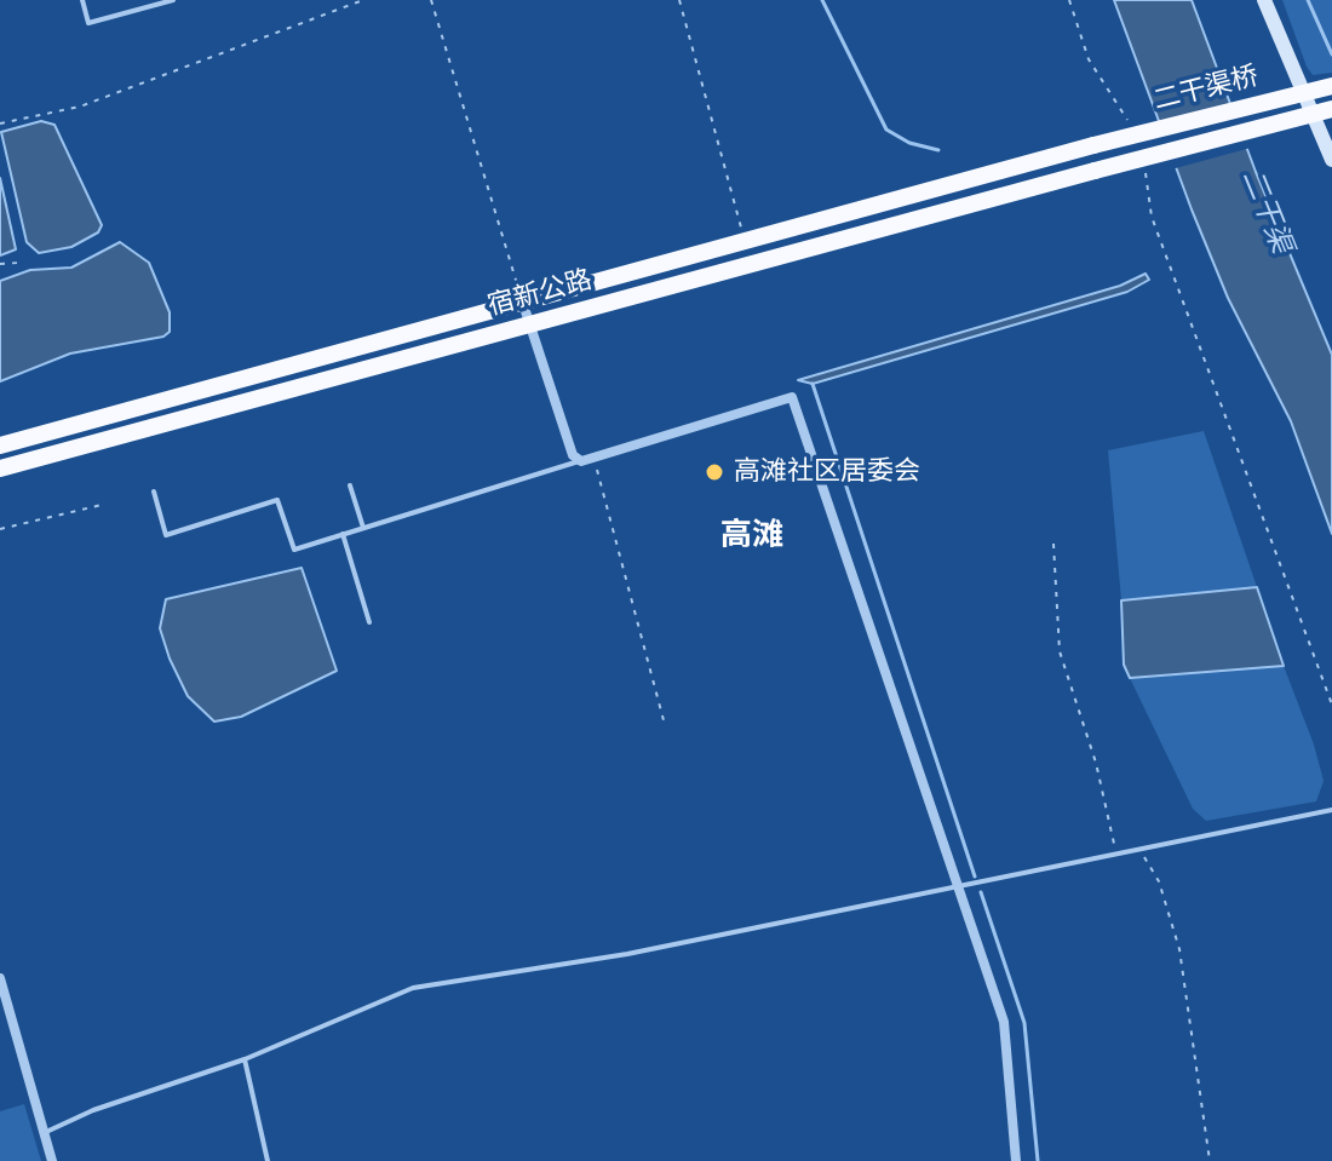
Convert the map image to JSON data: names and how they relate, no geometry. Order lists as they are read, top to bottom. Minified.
{"streets":{"highway":["二干渠桥","宿新公路"]},"crossings":[["二干渠桥","宿新公路"]],"districts":["高滩"],"water":["二干渠"],"places":["高滩社区居委会"]}
